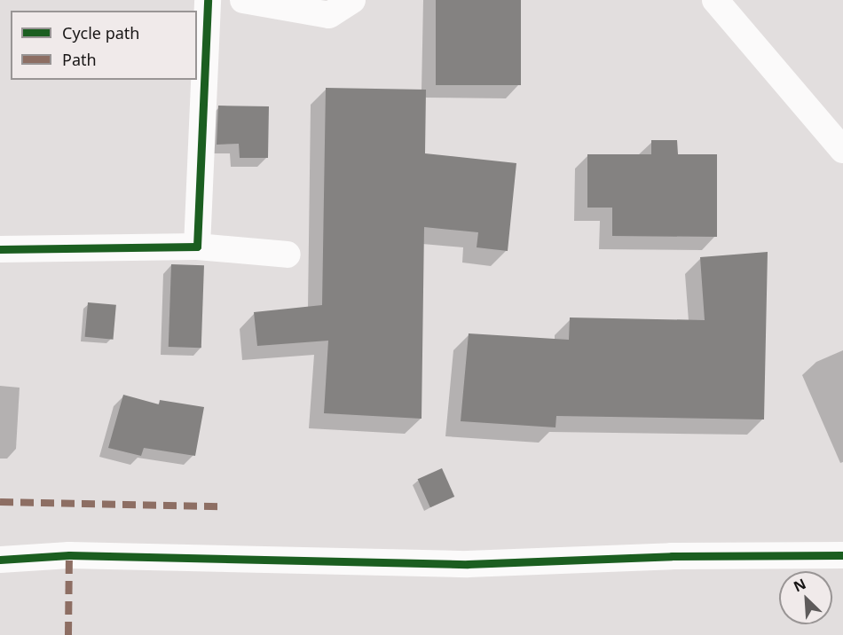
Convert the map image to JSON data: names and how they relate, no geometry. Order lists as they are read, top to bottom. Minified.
{"legend":["Cycle path","Path"],"north":"top left"}
